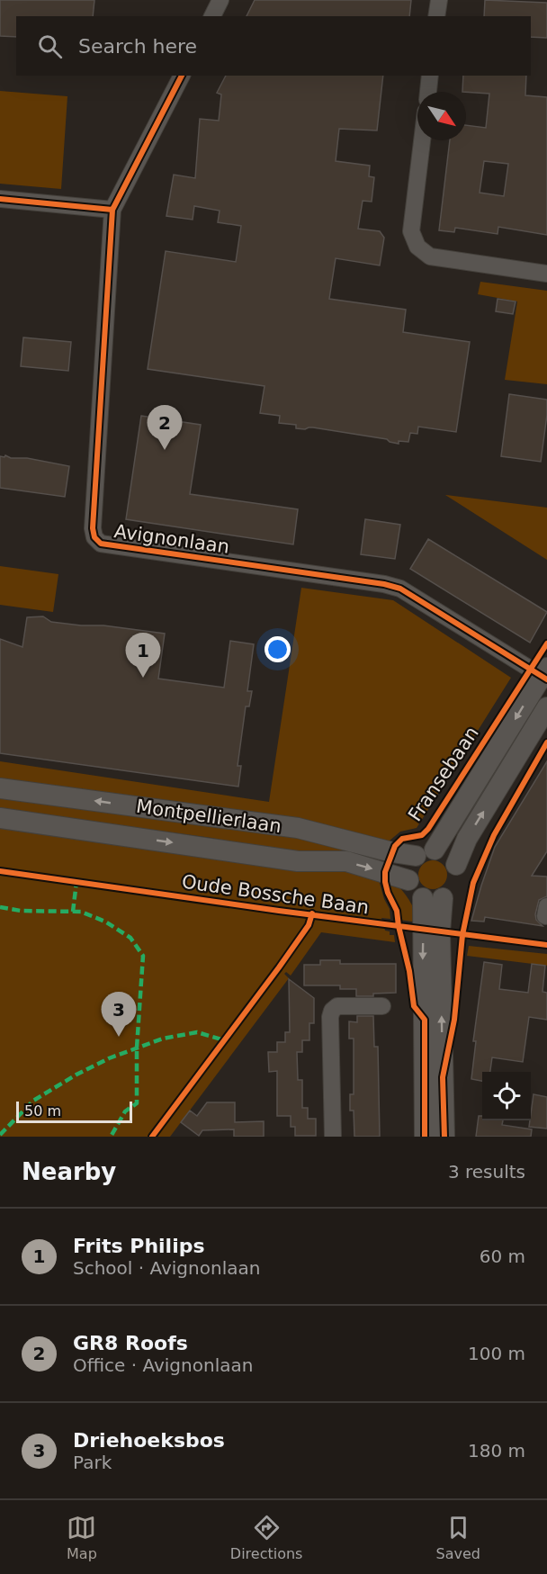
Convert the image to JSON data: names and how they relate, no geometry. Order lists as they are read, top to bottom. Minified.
{"streets":{"street":["Avignonlaan","Fransebaan","Montpellierlaan"],"cycle path":["Oude Bossche Baan"]},"crossings":[["Avignonlaan","Fransebaan"],["Fransebaan","Montpellierlaan"]],"scale_bar":"50 m","north":"bottom right","page":{"search":"Search here","pins":["2","1","3"],"scale":"50 m","heading":["Nearby","3 results"],"list":[{"mark":"1","name":"Frits Philips","note":"School · Avignonlaan","value":"60 m"},{"mark":"2","name":"GR8 Roofs","note":"Office · Avignonlaan","value":"100 m"},{"mark":"3","name":"Driehoeksbos","note":"Park","value":"180 m"}],"nav":["Map","Directions","Saved"]}}
